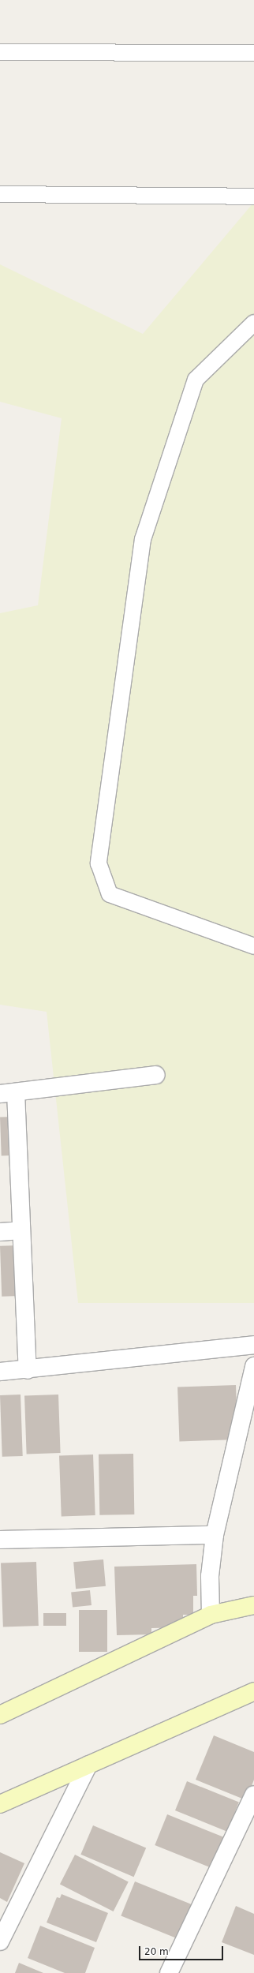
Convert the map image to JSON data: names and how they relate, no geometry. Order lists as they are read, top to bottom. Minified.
{"scale_bar":"20 m"}
